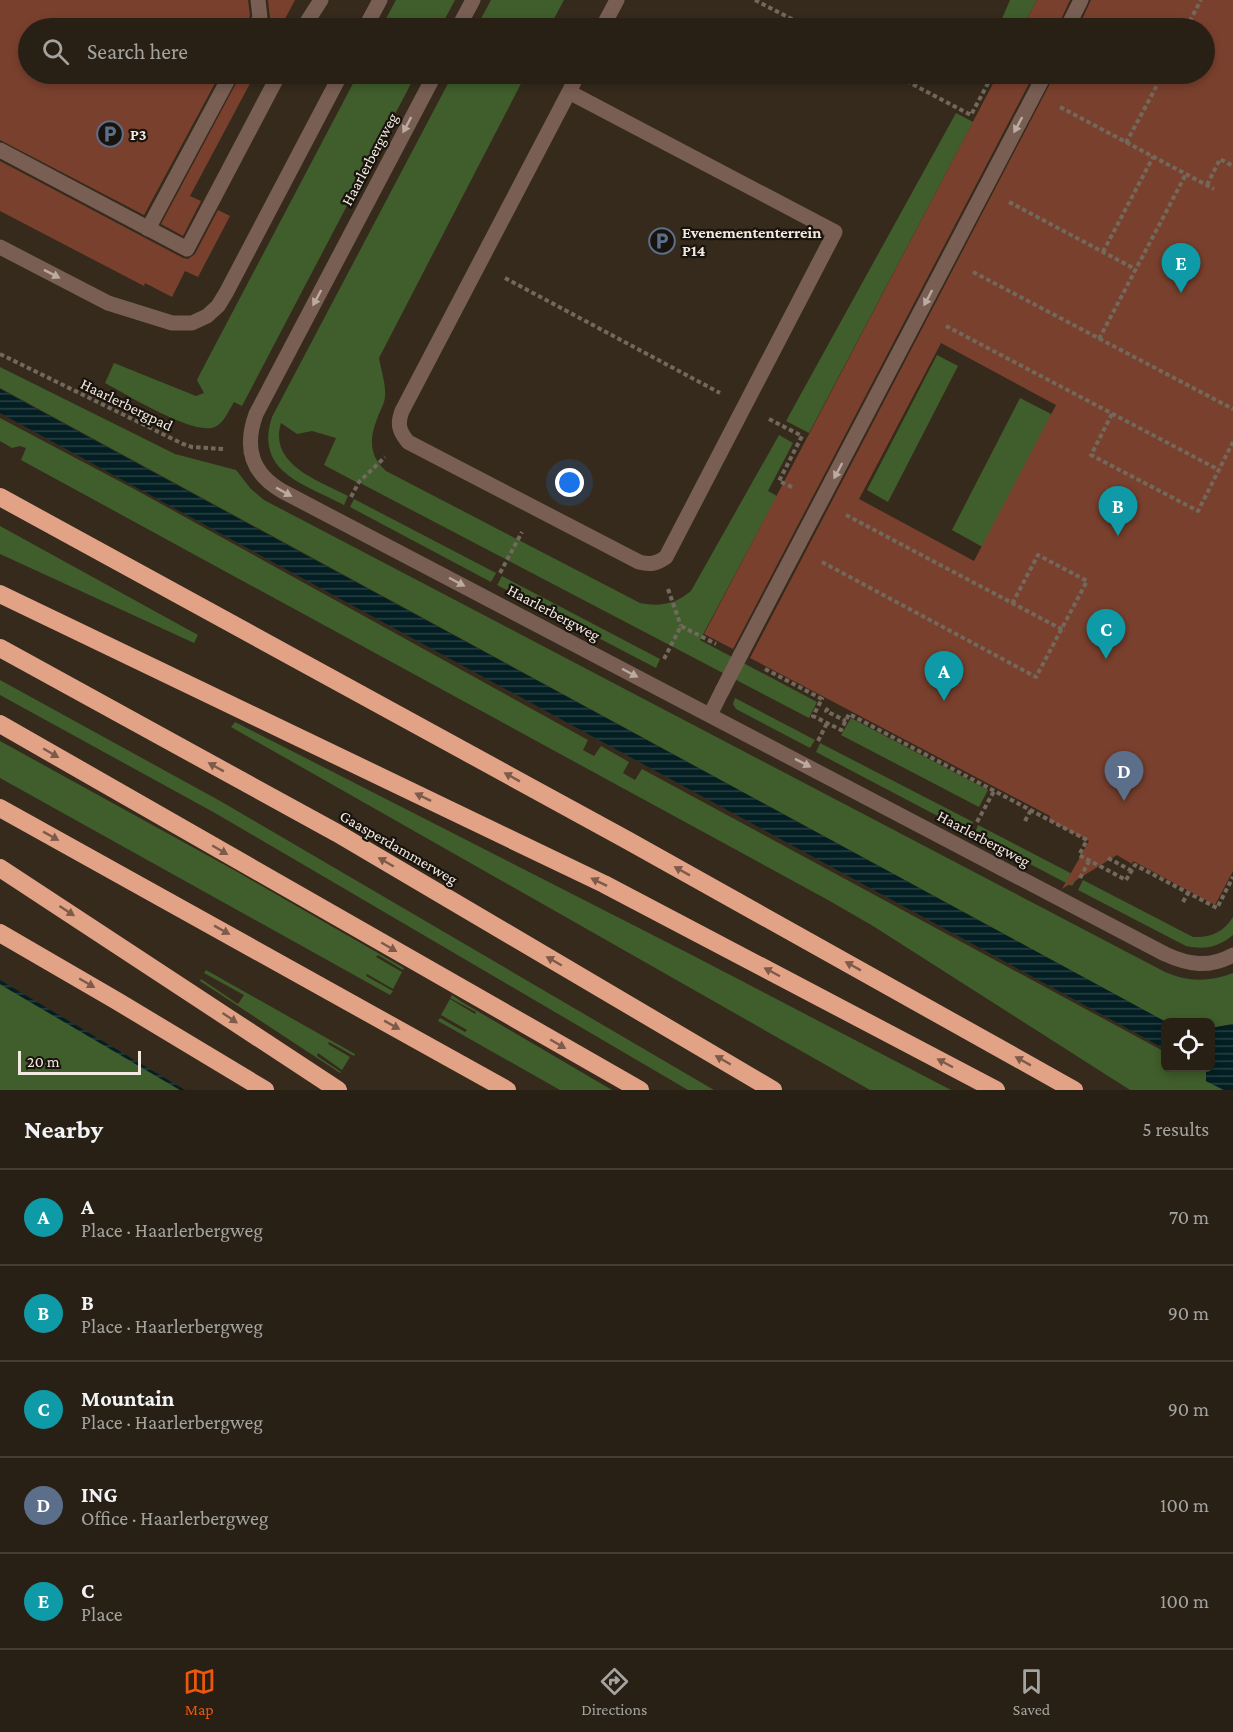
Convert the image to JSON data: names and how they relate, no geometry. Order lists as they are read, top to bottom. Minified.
{"streets":{"highway":["Gaasperdammerweg"],"street":["Haarlerbergweg"],"path":["Haarlerbergpad"]},"crossings":[["Haarlerbergweg","Haarlerbergpad"]],"places":{"parking":["P3","Evenemententerrein P14"]},"scale_bar":"20 m","page":{"search":"Search here","pins":["E","B","C","A","D"],"scale":"20 m","heading":["Nearby","5 results"],"list":[{"mark":"A","name":"A","note":"Place · Haarlerbergweg","value":"70 m"},{"mark":"B","name":"B","note":"Place · Haarlerbergweg","value":"90 m"},{"mark":"C","name":"Mountain","note":"Place · Haarlerbergweg","value":"90 m"},{"mark":"D","name":"ING","note":"Office · Haarlerbergweg","value":"100 m"},{"mark":"E","name":"C","note":"Place","value":"100 m"}],"nav":["Map","Directions","Saved"]}}
